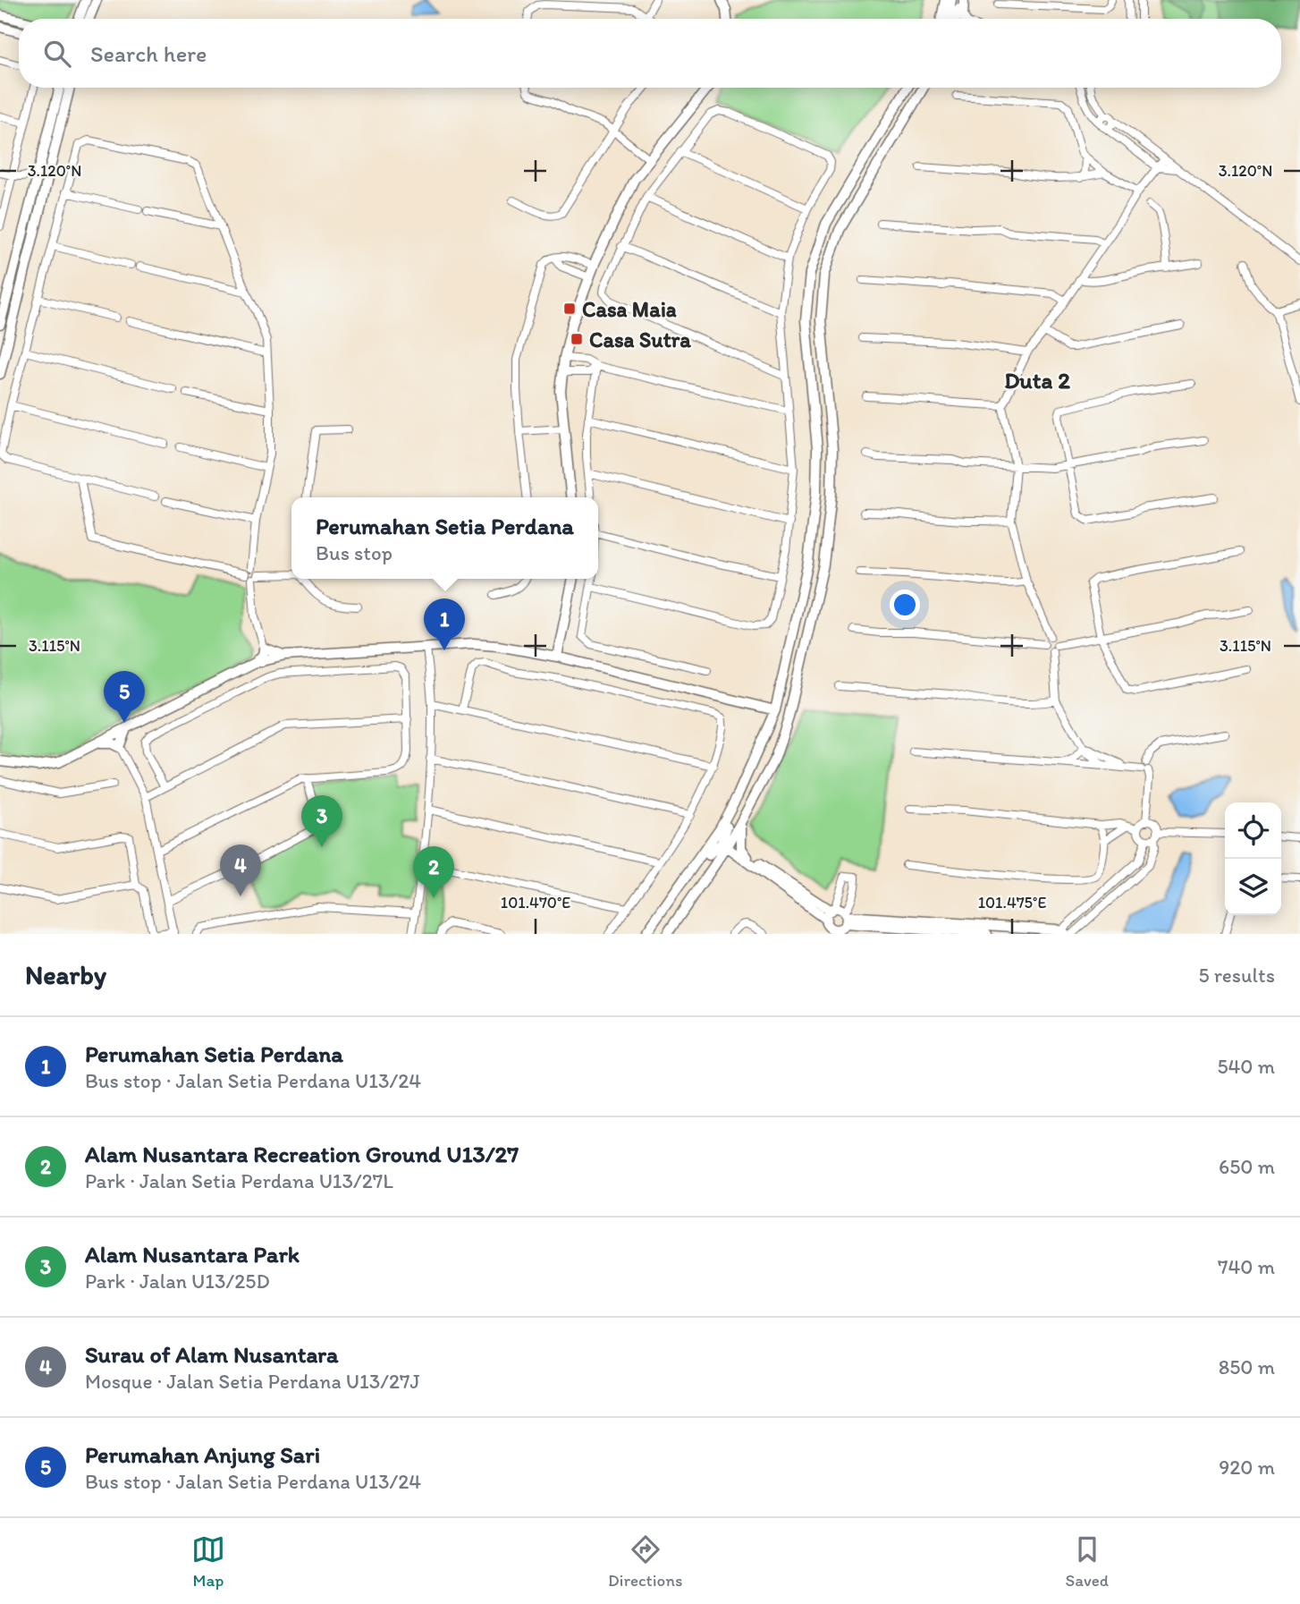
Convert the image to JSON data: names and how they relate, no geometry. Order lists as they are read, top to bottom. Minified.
{"districts":["Duta 2"],"places":{"transit":["Casa Maia","Casa Sutra"]},"page":{"search":"Search here","popup":["Perumahan Setia Perdana","Bus stop"],"pins":["1","5","3","4","2"],"heading":["Nearby","5 results"],"list":[{"mark":"1","name":"Perumahan Setia Perdana","note":"Bus stop · Jalan Setia Perdana U13/24","value":"540 m"},{"mark":"2","name":"Alam Nusantara Recreation Ground U13/27","note":"Park · Jalan Setia Perdana U13/27L","value":"650 m"},{"mark":"3","name":"Alam Nusantara Park","note":"Park · Jalan U13/25D","value":"740 m"},{"mark":"4","name":"Surau of Alam Nusantara","note":"Mosque · Jalan Setia Perdana U13/27J","value":"850 m"},{"mark":"5","name":"Perumahan Anjung Sari","note":"Bus stop · Jalan Setia Perdana U13/24","value":"920 m"}],"nav":["Map","Directions","Saved"]},"coordinates":["3.120°N","3.115°N","101.470°E","101.475°E"]}
